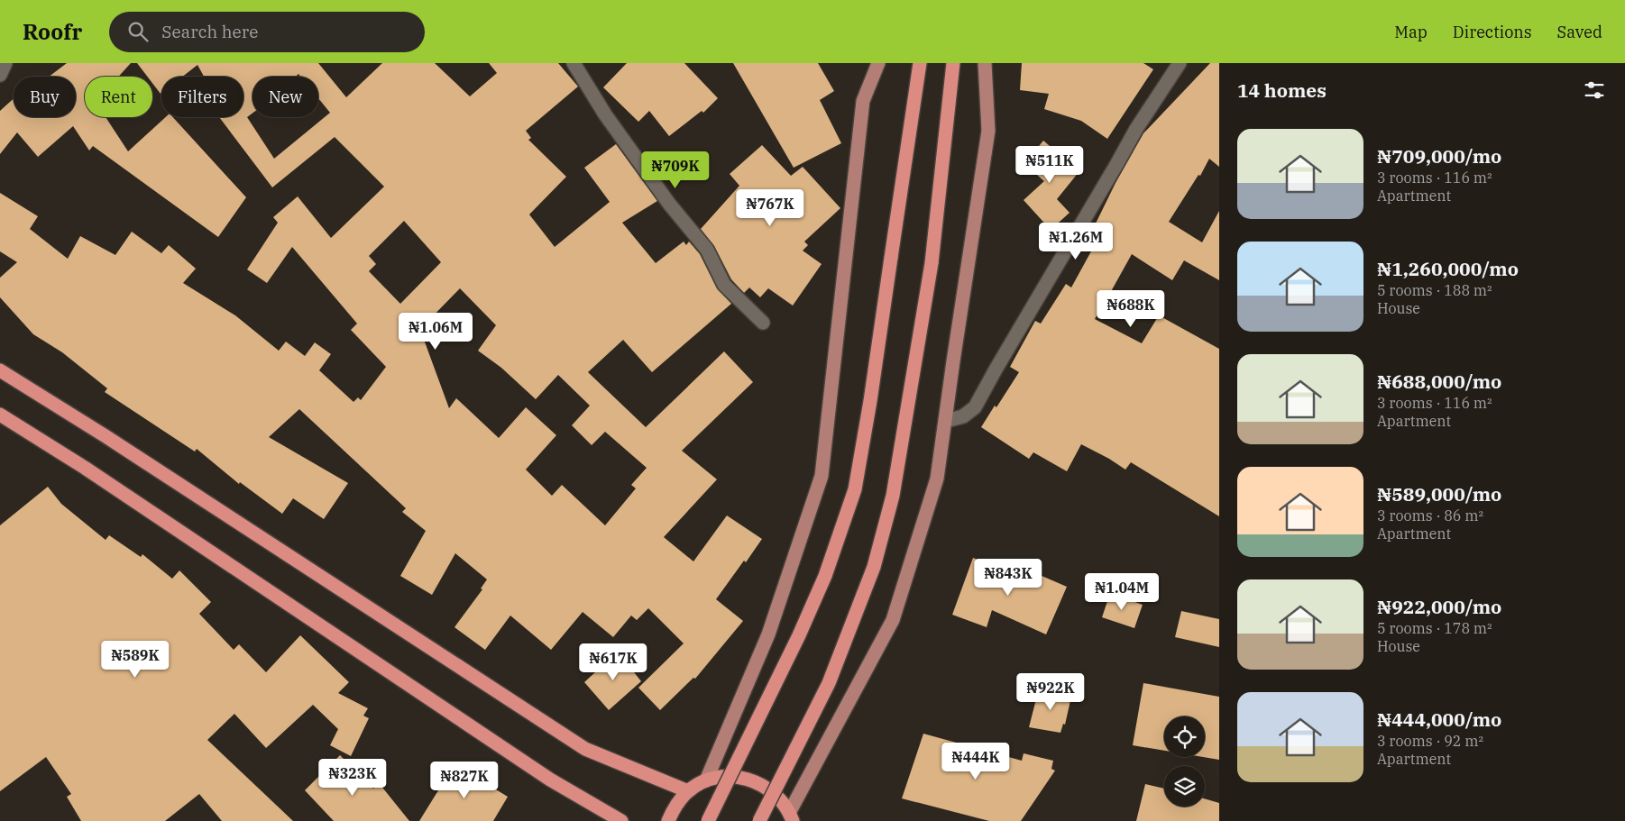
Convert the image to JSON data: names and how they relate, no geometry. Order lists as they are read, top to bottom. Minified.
{"page":{"header":"Roofr","search":"Search here","nav":["Map","Directions","Saved"],"heading":"14 homes","chip":["Buy","Rent","Filters","New"],"list":[{"name":"₦709,000/mo","note":"3 rooms · 116 m² · Apartment"},{"name":"₦1,260,000/mo","note":"5 rooms · 188 m² · House"},{"name":"₦688,000/mo","note":"3 rooms · 116 m² · Apartment"},{"name":"₦589,000/mo","note":"3 rooms · 86 m² · Apartment"},{"name":"₦922,000/mo","note":"5 rooms · 178 m² · House"},{"name":"₦444,000/mo","note":"3 rooms · 92 m² · Apartment"}],"price":["₦511K","₦709K","₦767K","₦1.26M","₦688K","₦1.06M","₦843K","₦1.04M","₦589K","₦617K","₦922K","₦444K","₦323K","₦827K"]}}
